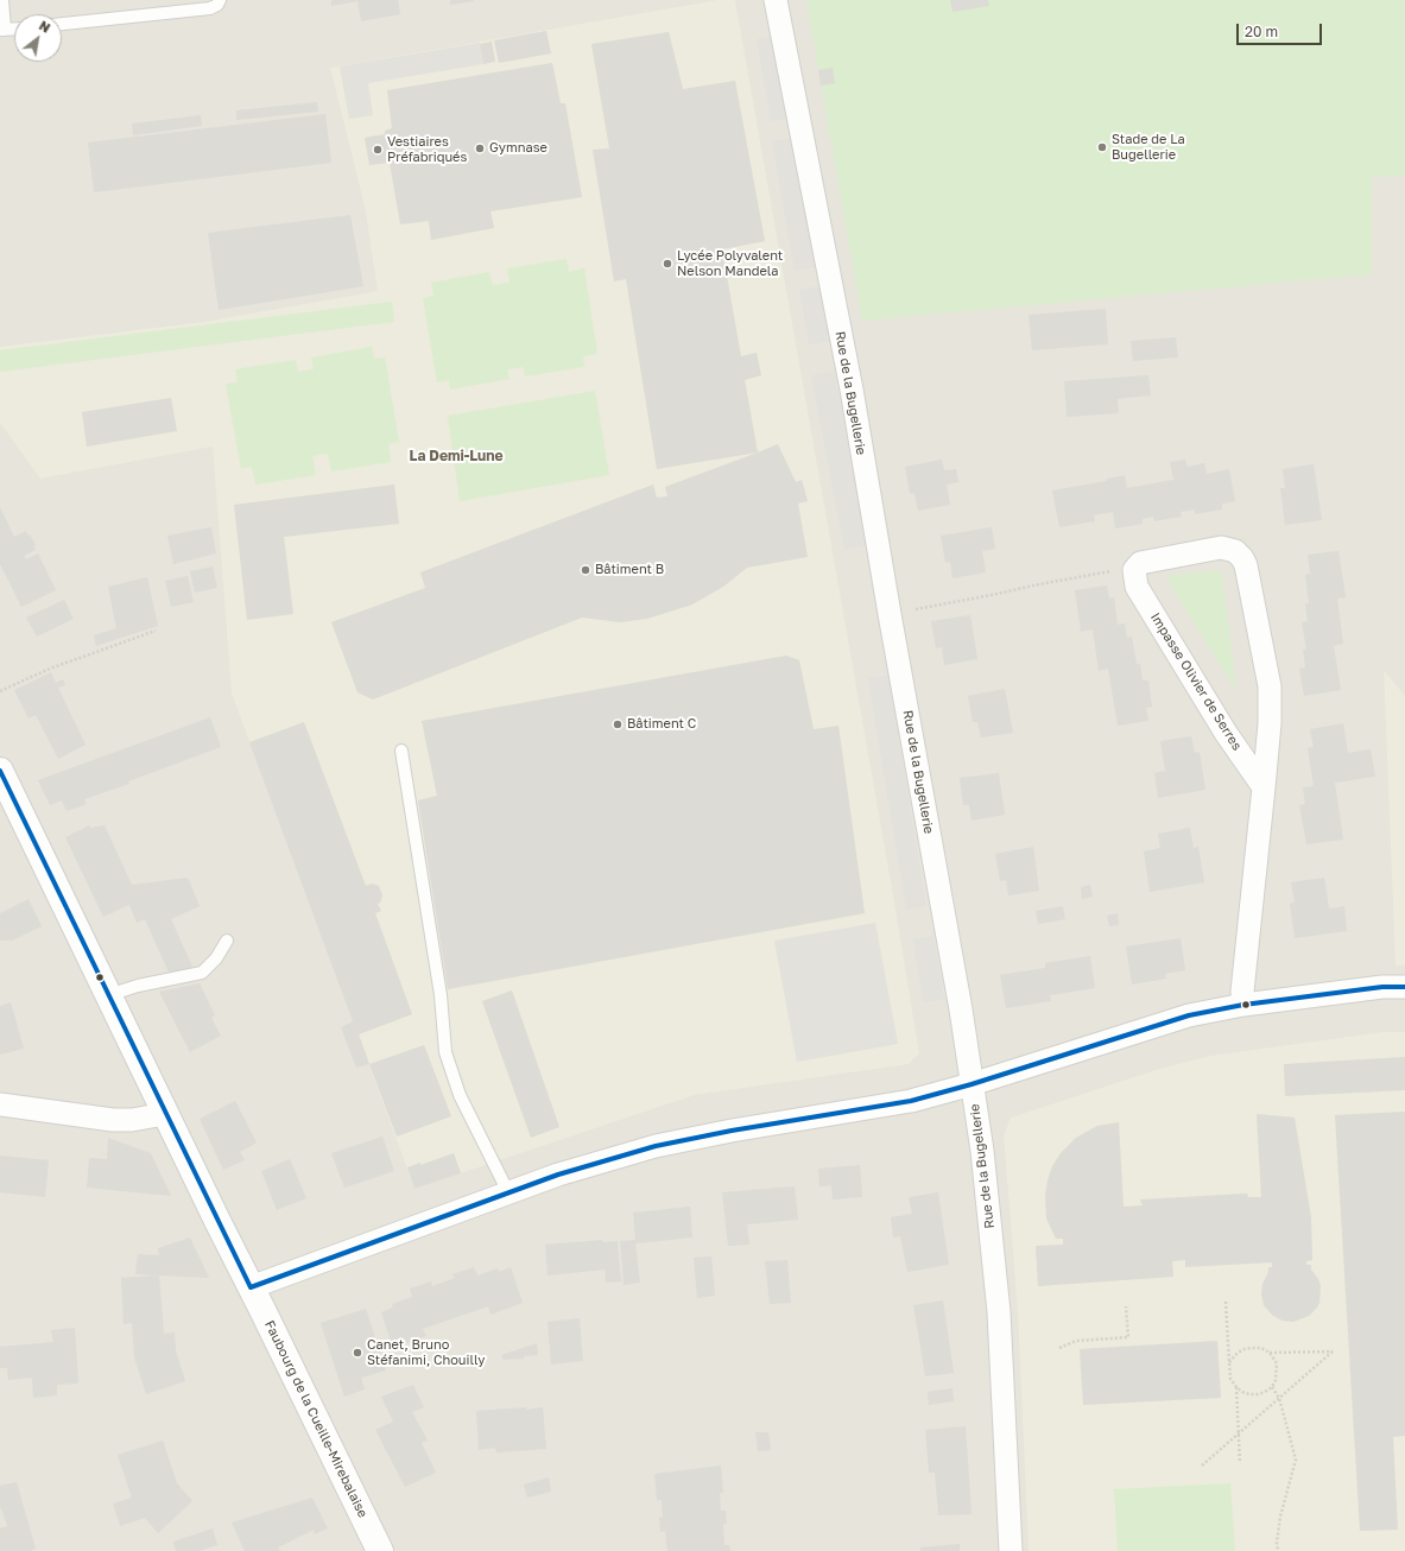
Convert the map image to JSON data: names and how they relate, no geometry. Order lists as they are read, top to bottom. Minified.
{"streets":{"street":["Rue de la Bugellerie","Impasse Olivier de Serres","Faubourg de la Cueille-Mirebalaise"]},"districts":["La Demi-Lune"],"places":["Stade de La Bugellerie","Gymnase","Vestiaires Préfabriqués","Lycée Polyvalent Nelson Mandela","Bâtiment B","Bâtiment C","Canet, Bruno Stéfanimi, Chouilly"],"scale_bar":"20 m","north":"top right"}
